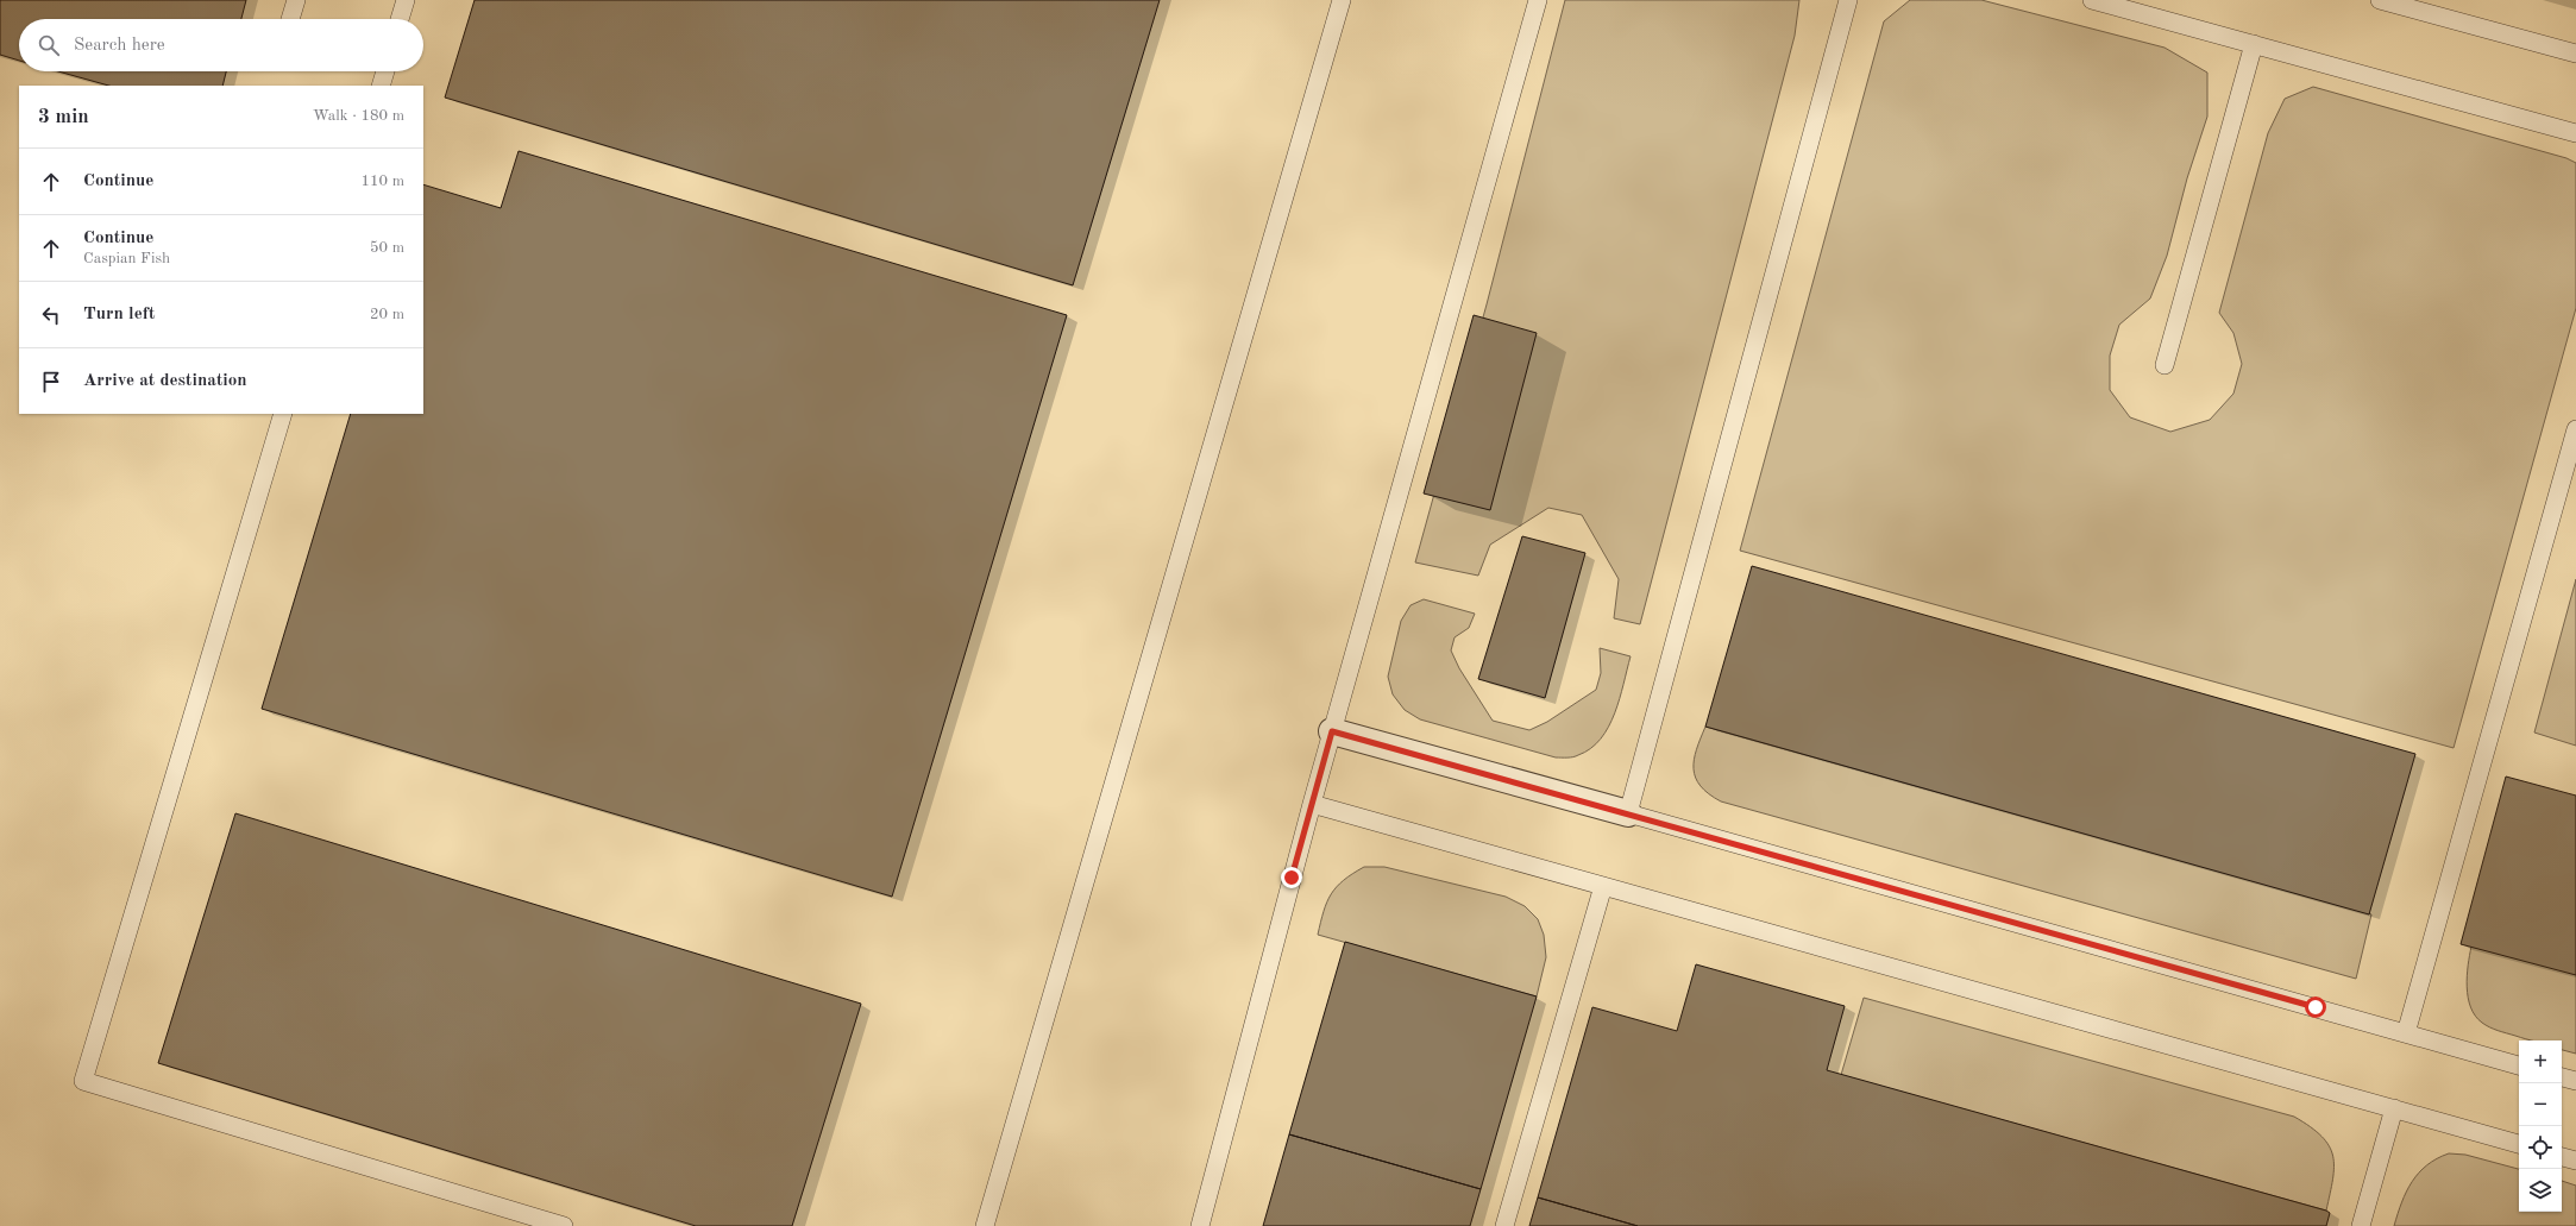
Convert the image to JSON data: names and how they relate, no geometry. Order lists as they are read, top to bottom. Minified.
{"page":{"search":"Search here","heading":["3 min","Walk · 180 m"],"list":[["Continue","110 m"],["Continue","Caspian Fish","50 m"],["Turn left","20 m"],"Arrive at destination"],"map_buttons":["+","−"]}}
